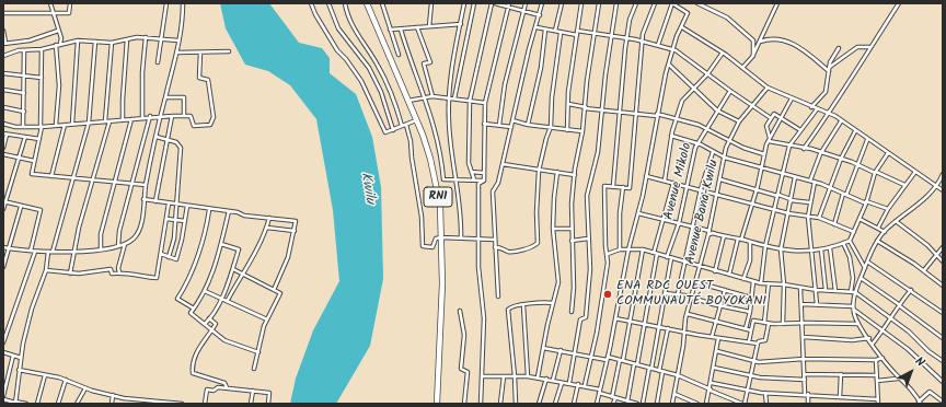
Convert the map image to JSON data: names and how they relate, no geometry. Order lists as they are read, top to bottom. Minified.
{"streets":{"highway":["RN1"],"street":["Avenue Mikolo","Avenue Bana-Kwilu"]},"water":["Kwilu"],"places":["ENA RDC OUEST COMMUNAUTÉ BOYOKANI"],"north":"top right"}
